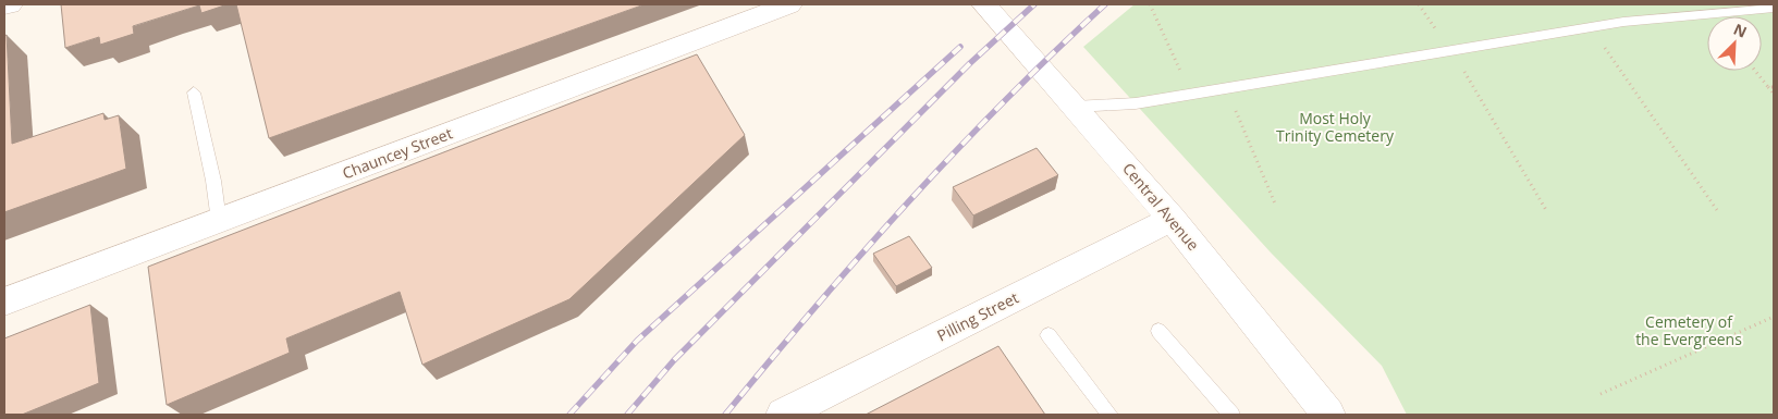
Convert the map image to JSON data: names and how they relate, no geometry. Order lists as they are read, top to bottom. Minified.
{"streets":{"street":["Chauncey Street","Central Avenue","Pilling Street"]},"crossings":[["Central Avenue","Pilling Street"]],"parks":["Most Holy Trinity Cemetery","Cemetery of the Evergreens"],"north":"top right"}
